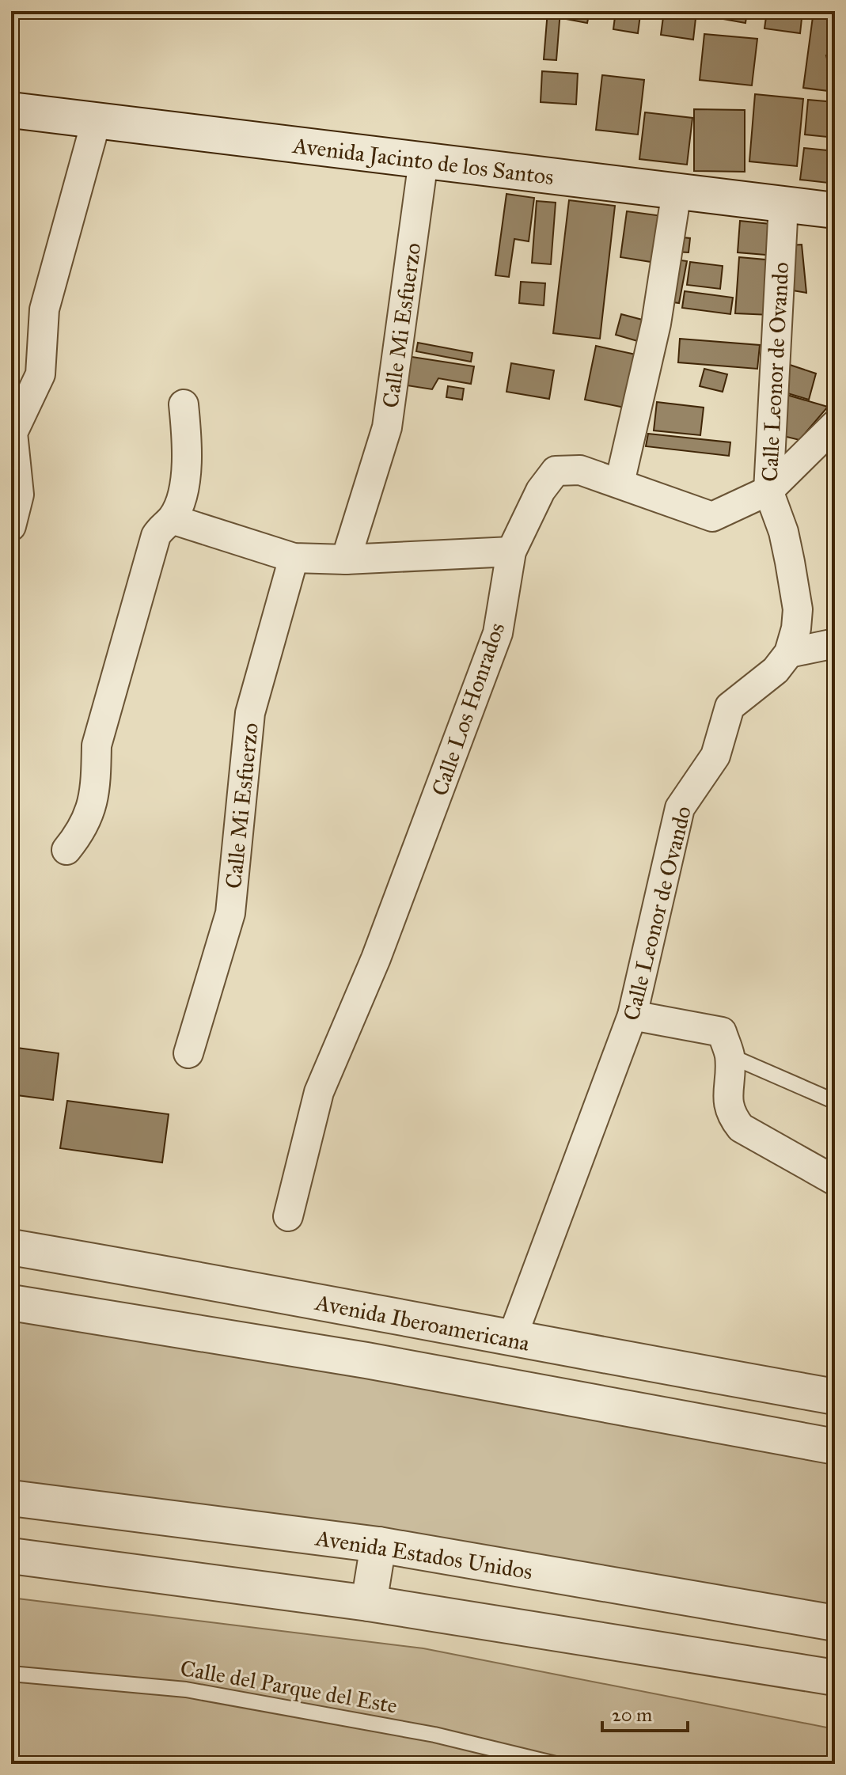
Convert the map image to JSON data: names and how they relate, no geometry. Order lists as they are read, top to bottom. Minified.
{"streets":{"street":["Avenida Jacinto de los Santos","Calle Mi Esfuerzo","Calle Leonor de Ovando","Calle Los Honrados","Avenida Iberoamericana","Avenida Estados Unidos"],"lane":["Calle del Parque del Este"]},"crossings":[["Avenida Jacinto de los Santos","Calle Mi Esfuerzo"],["Avenida Jacinto de los Santos","Calle Leonor de Ovando"],["Calle Leonor de Ovando","Calle Los Honrados"],["Calle Leonor de Ovando","Avenida Iberoamericana"]],"scale_bar":"20 m"}
